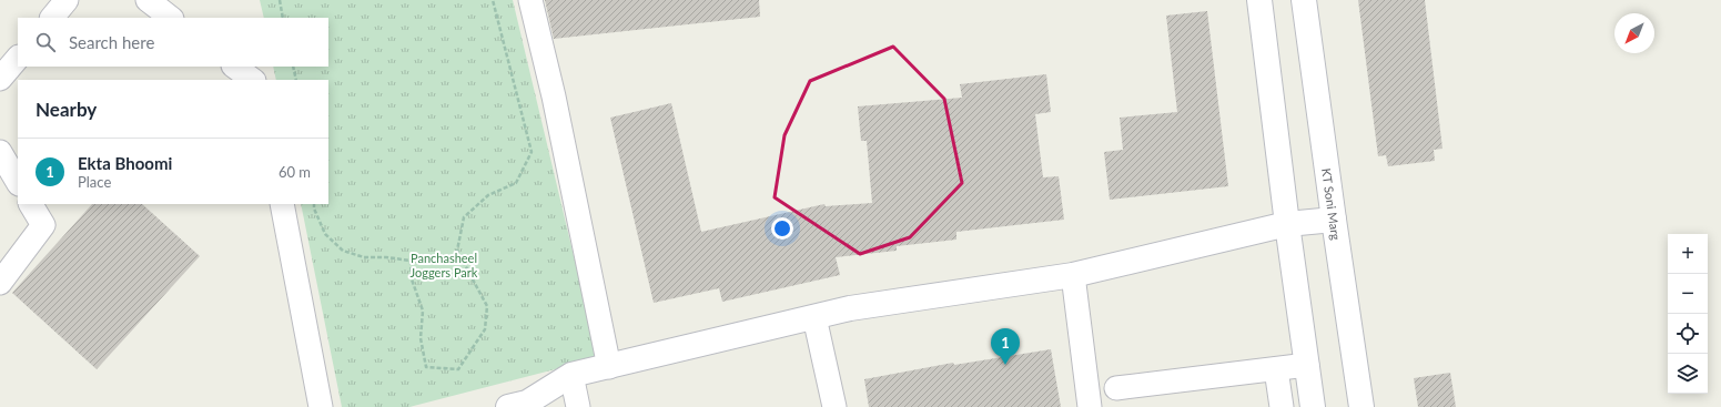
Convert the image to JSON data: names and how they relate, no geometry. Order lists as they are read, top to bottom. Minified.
{"streets":{"street":["KT Soni Marg"]},"parks":["Panchasheel Joggers Park"],"north":"bottom left","page":{"search":"Search here","heading":"Nearby","list":[{"mark":"1","name":"Ekta Bhoomi","note":"Place","value":"60 m"}],"map_buttons":["+","−"],"pins":"1"}}
